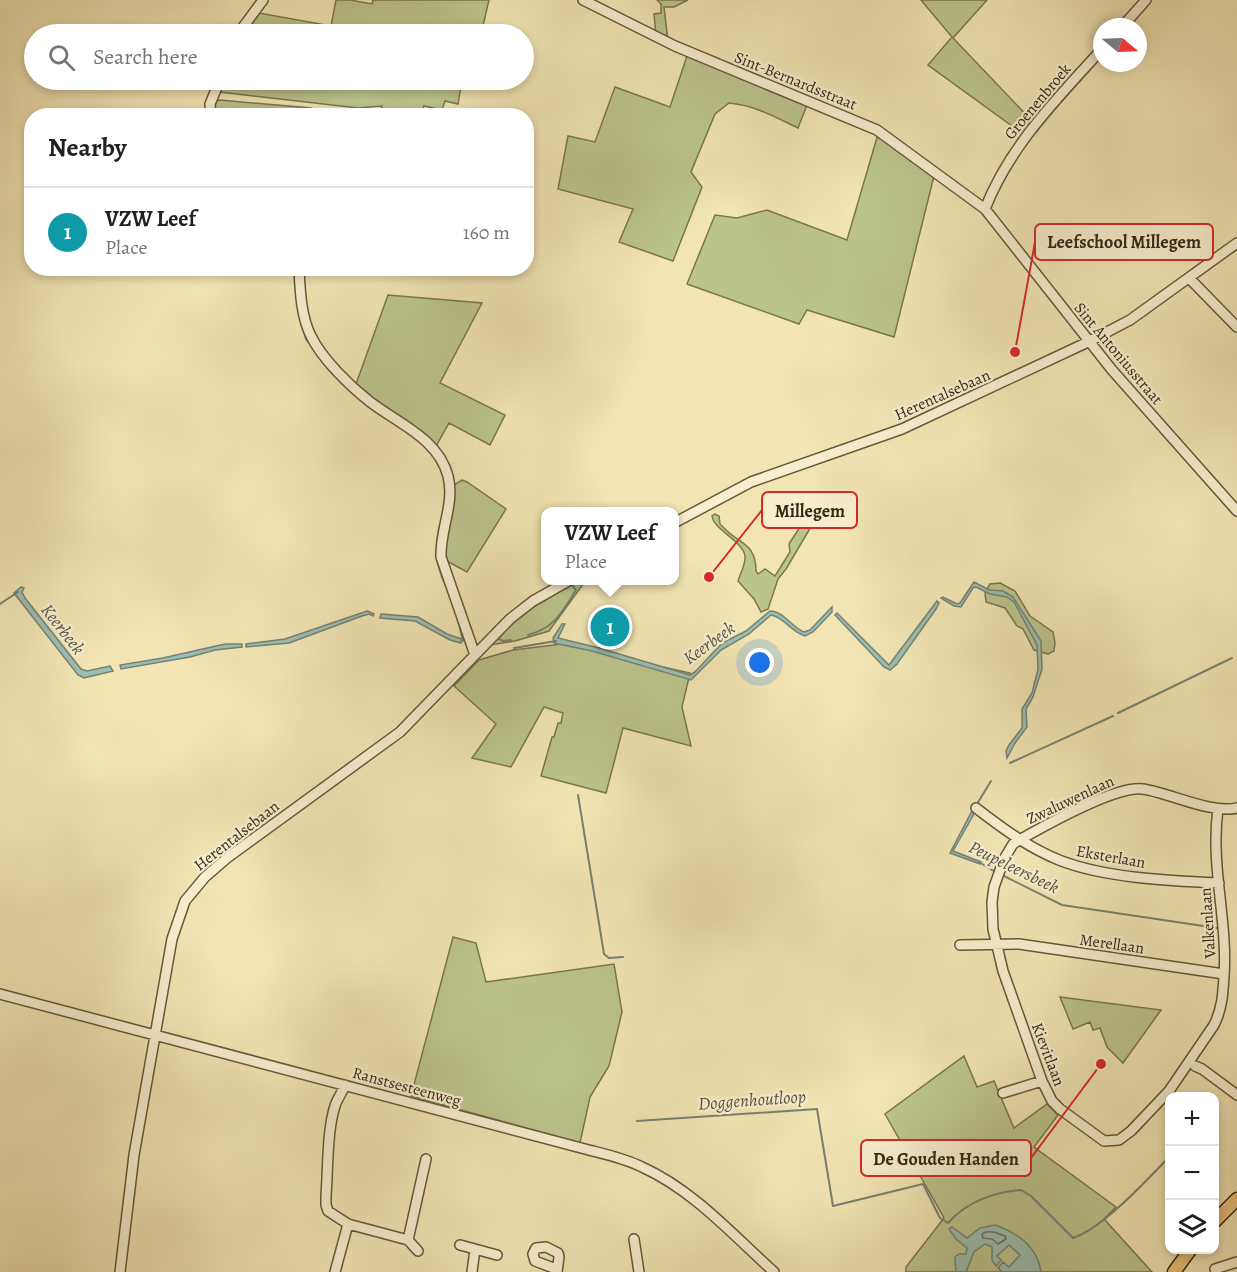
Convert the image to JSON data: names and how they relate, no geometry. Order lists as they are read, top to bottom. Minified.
{"streets":{"street":["Sint-Bernardsstraat","Groenenbroek","Sint Antoniusstraat","Herentalsebaan","Zwaluwenlaan","Eksterlaan","Valkenlaan","Merellaan","Kievitlaan","Ranstsesteenweg"]},"crossings":[["Sint-Bernardsstraat","Groenenbroek"],["Sint-Bernardsstraat","Sint Antoniusstraat"],["Groenenbroek","Sint Antoniusstraat"],["Sint Antoniusstraat","Herentalsebaan"],["Herentalsebaan","Ranstsesteenweg"],["Zwaluwenlaan","Eksterlaan"],["Zwaluwenlaan","Valkenlaan"],["Zwaluwenlaan","Kievitlaan"],["Eksterlaan","Valkenlaan"],["Eksterlaan","Kievitlaan"],["Valkenlaan","Merellaan"],["Valkenlaan","Kievitlaan"],["Merellaan","Kievitlaan"]],"water":["Keerbeek","Peupeleersbeek","Doggenhoutloop"],"places":["Leefschool Millegem","Millegem","De Gouden Handen"],"north":"right","page":{"search":"Search here","heading":"Nearby","list":[{"mark":"1","name":"VZW Leef","note":"Place","value":"160 m"}],"popup":["VZW Leef","Place"],"pins":"1","map_buttons":["+","−"]}}
